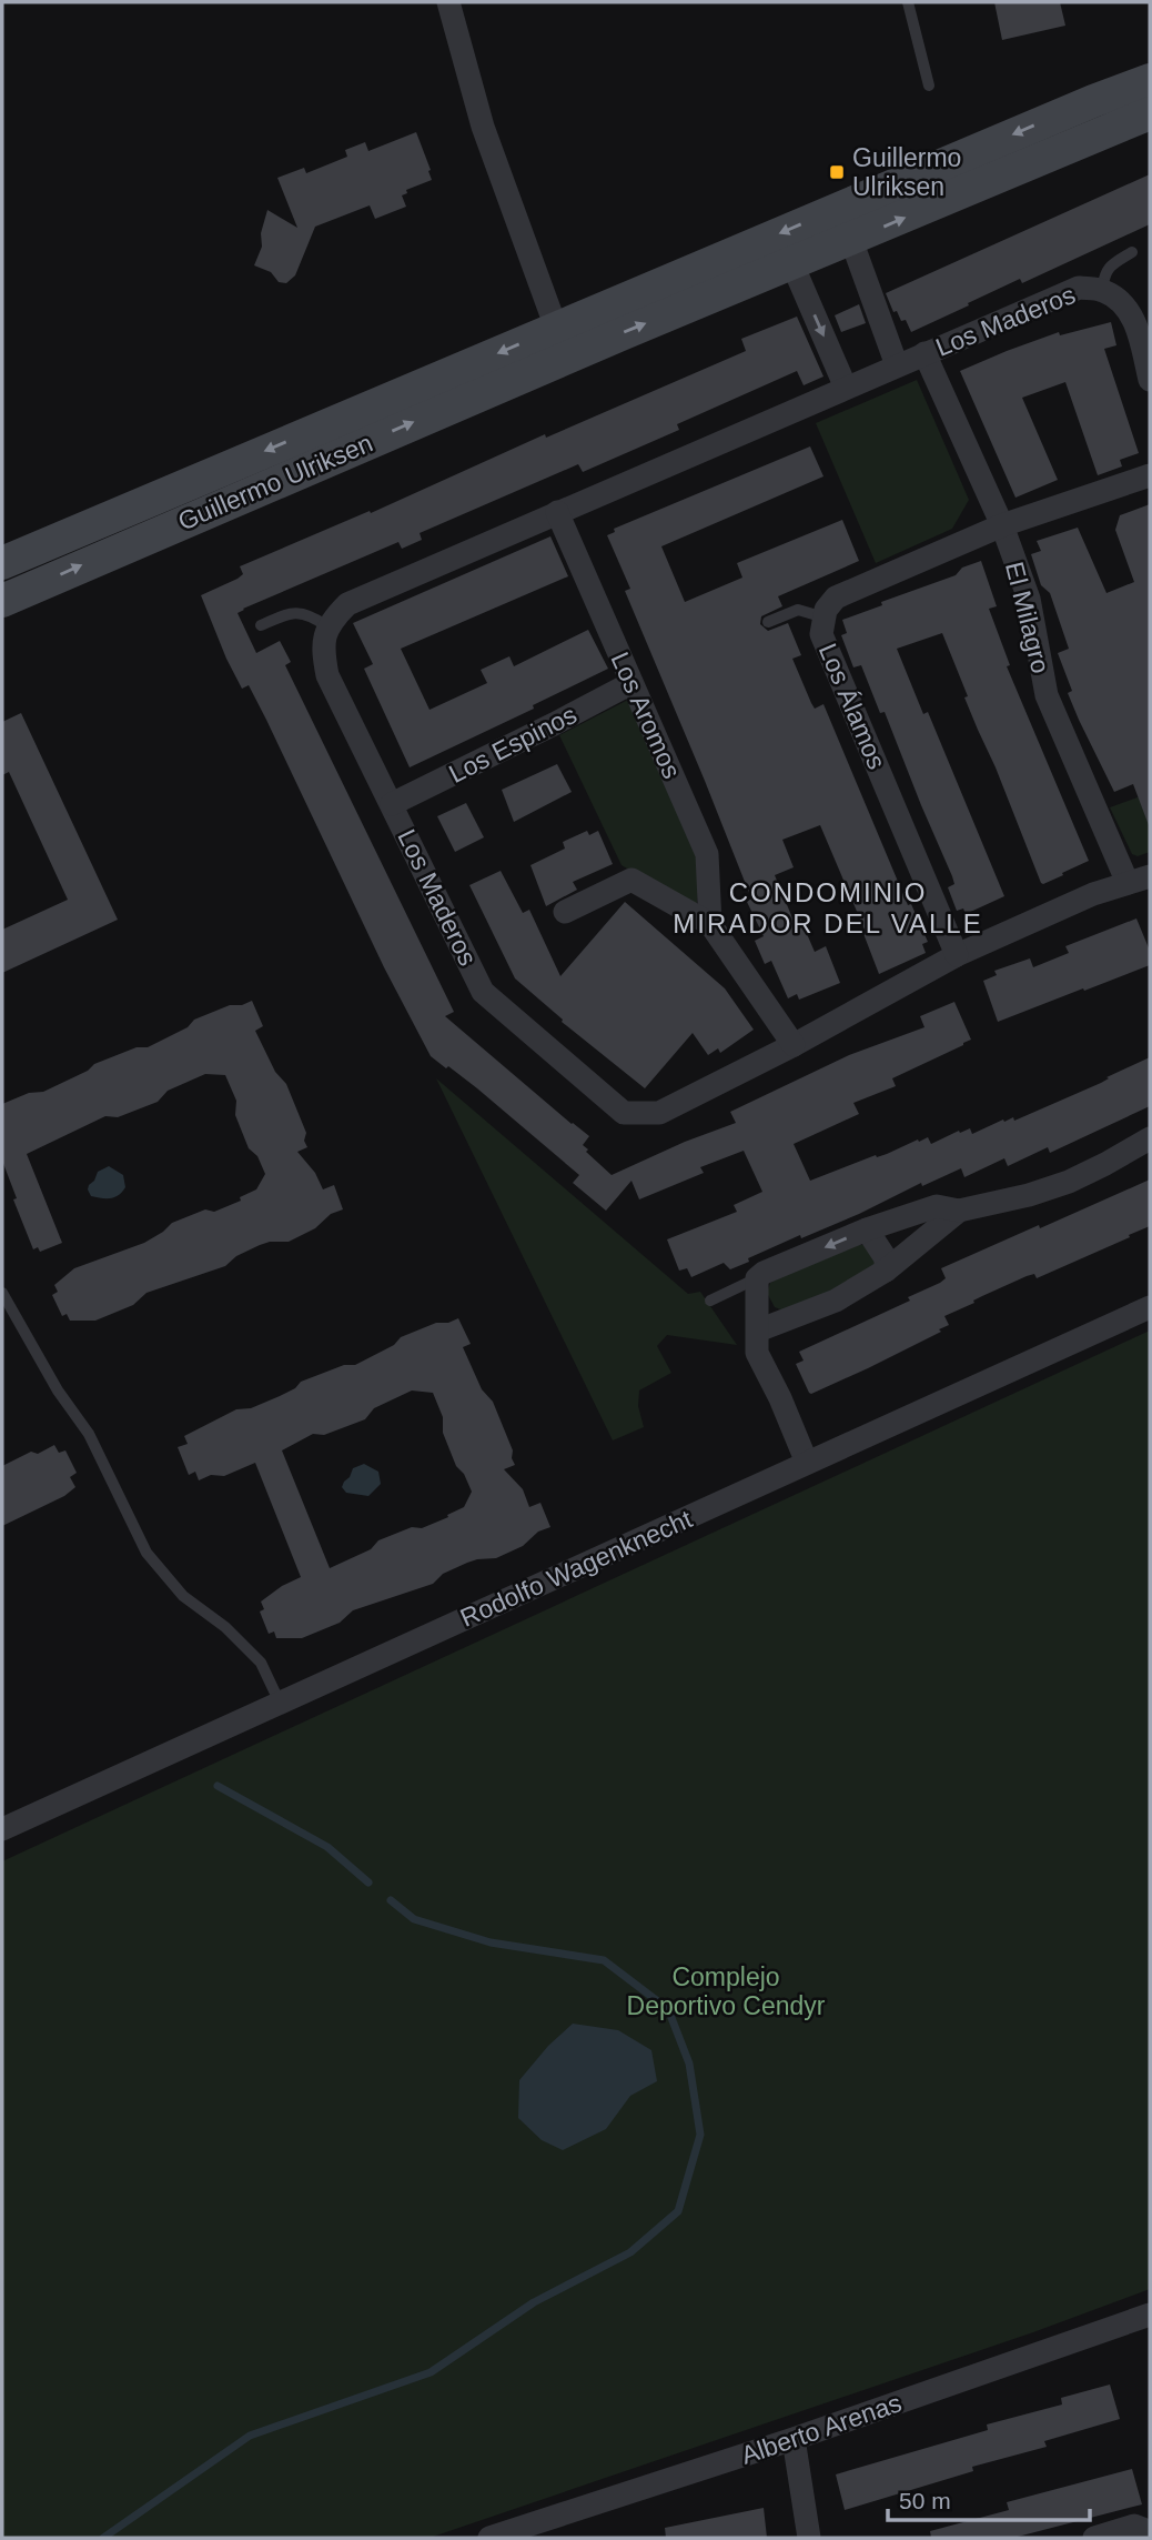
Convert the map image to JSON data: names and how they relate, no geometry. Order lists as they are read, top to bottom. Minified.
{"streets":{"main road":["Guillermo Ulriksen"],"street":["Los Maderos","El Milagro","Los Álamos","Los Aromos","Los Espinos","Rodolfo Wagenknecht","Alberto Arenas"]},"crossings":[["Los Maderos","El Milagro"],["Los Maderos","Los Álamos"],["Los Maderos","Los Aromos"],["Los Maderos","Los Espinos"],["El Milagro","Los Álamos"],["Los Aromos","Los Espinos"]],"districts":["CONDOMINIO MIRADOR DEL VALLE"],"parks":["Complejo Deportivo Cendyr"],"places":{"transit":["Guillermo Ulriksen"]},"scale_bar":"50 m"}
